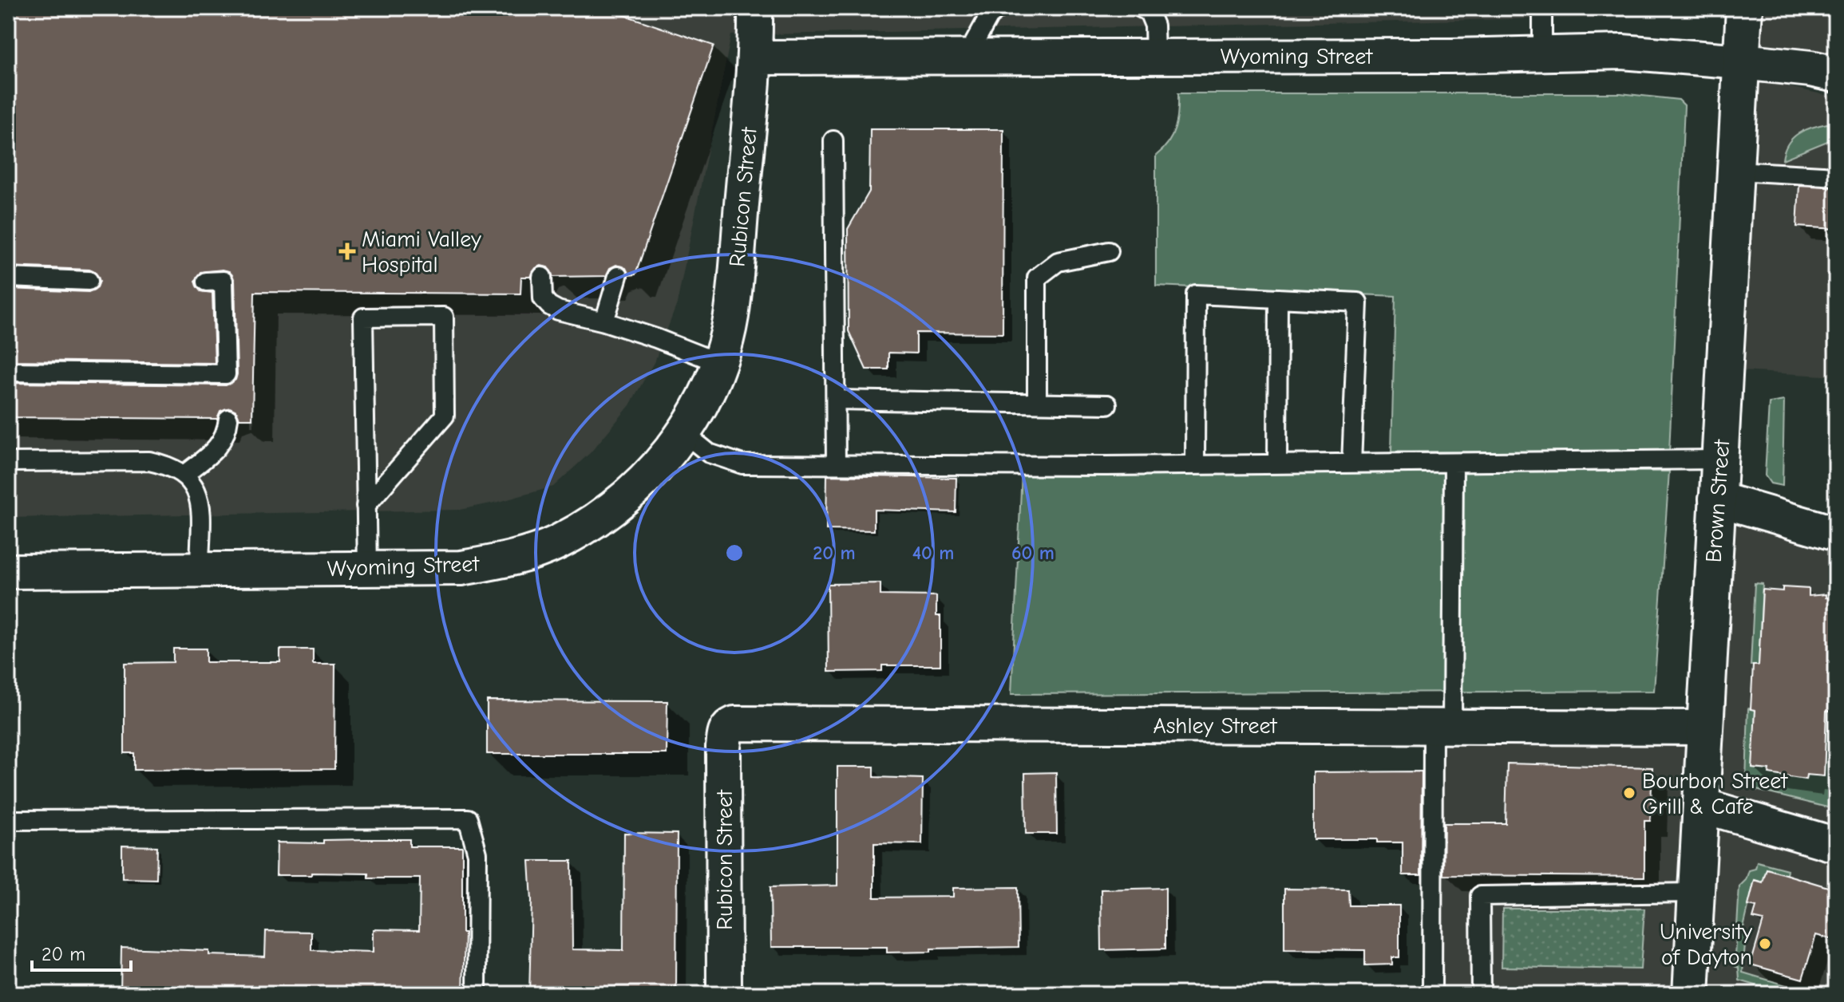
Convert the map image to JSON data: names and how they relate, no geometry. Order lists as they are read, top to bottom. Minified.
{"streets":{"street":["Wyoming Street","Rubicon Street","Brown Street","Ashley Street"]},"crossings":[["Wyoming Street","Rubicon Street"],["Wyoming Street","Brown Street"],["Rubicon Street","Ashley Street"],["Brown Street","Ashley Street"]],"places":{"health":["Miami Valley Hospital"],"other":["Bourbon Street Grill & Cafe","University of Dayton"]},"scale_bar":"20 m","rings":["20 m","40 m","60 m"]}
